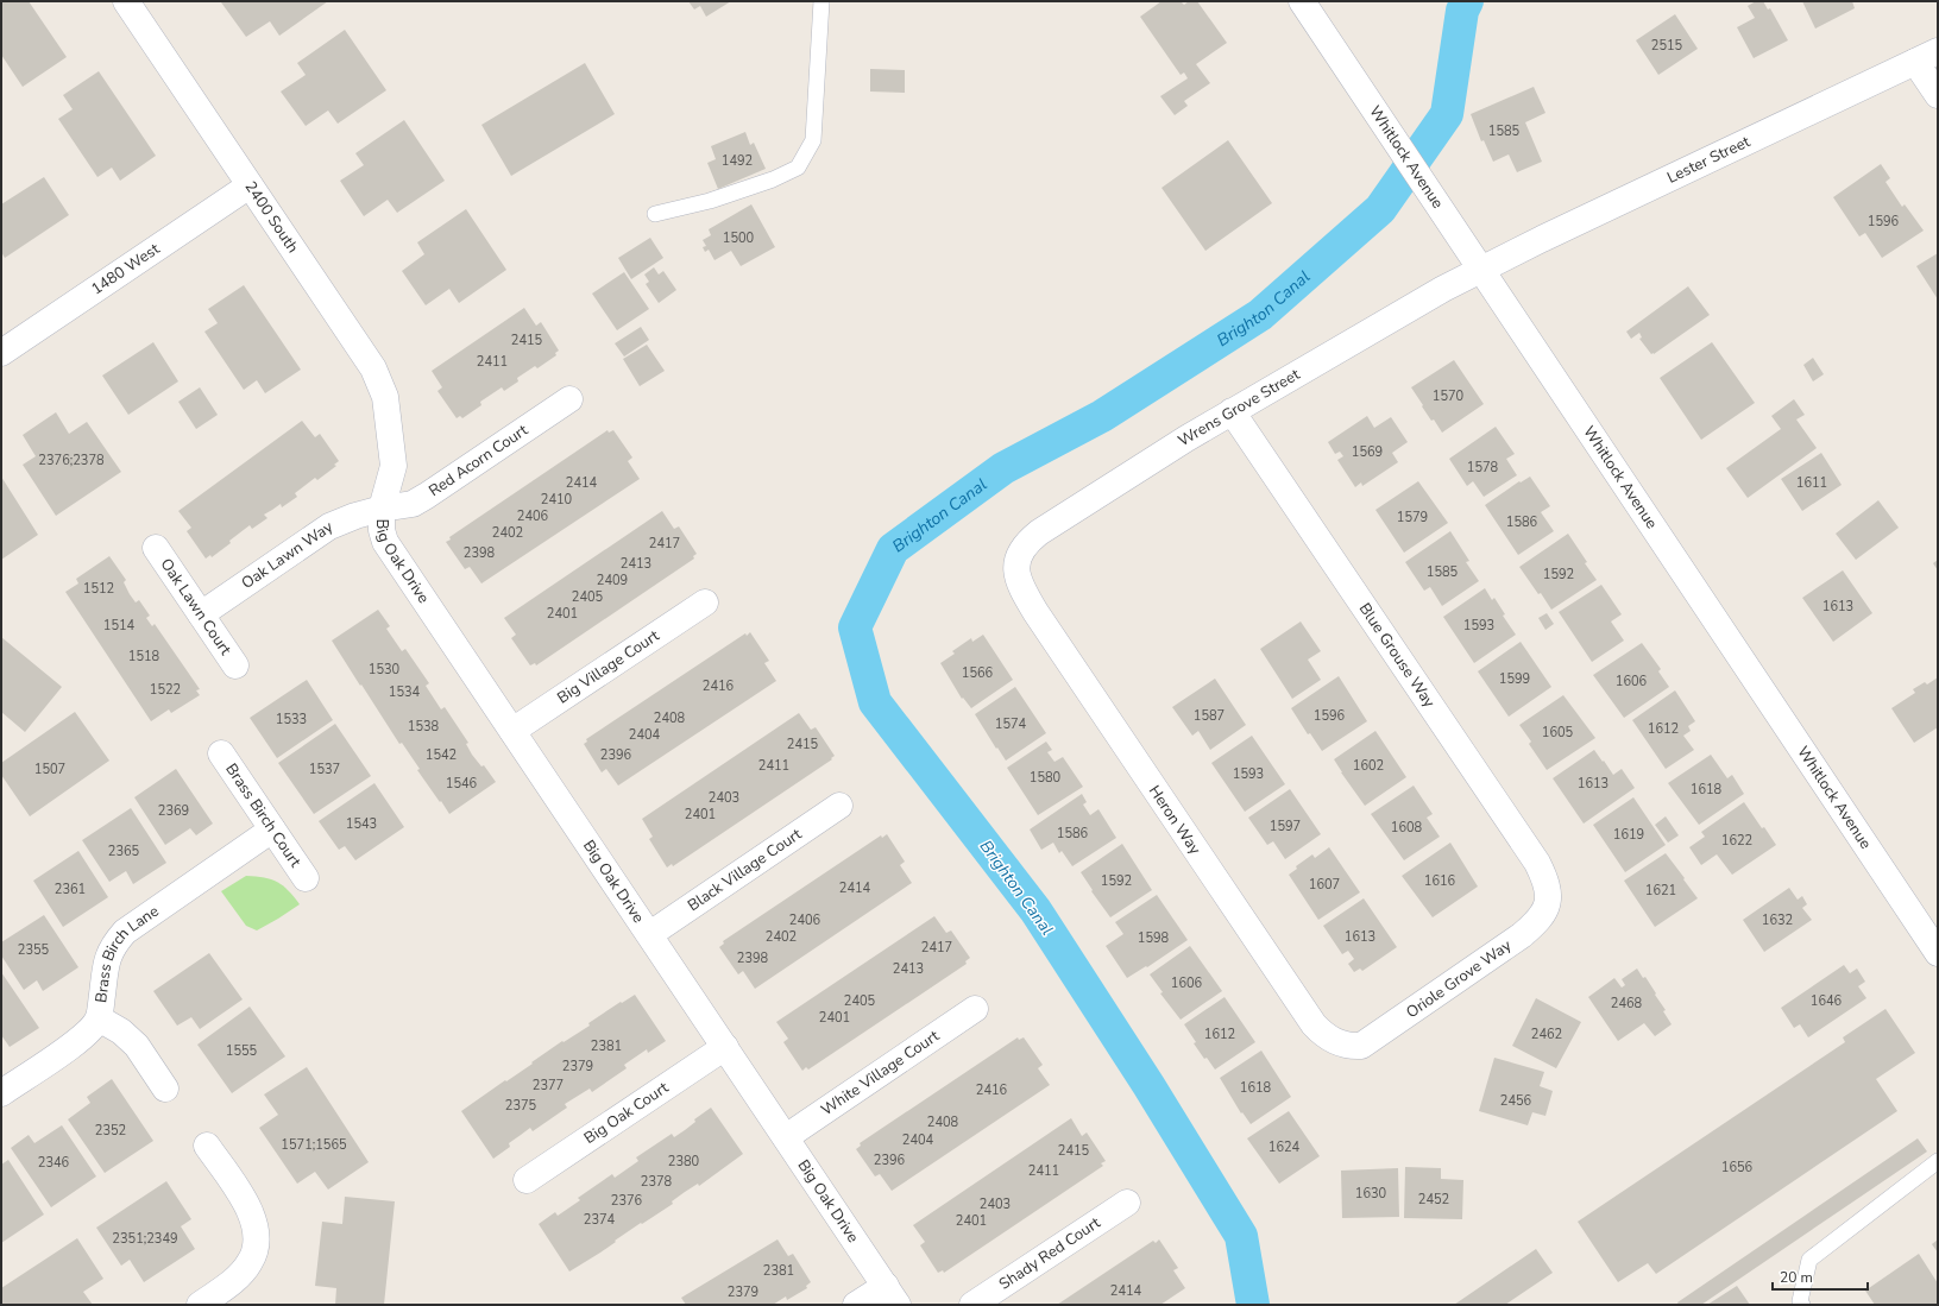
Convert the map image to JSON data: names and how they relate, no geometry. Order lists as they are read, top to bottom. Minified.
{"streets":{"street":["Whitlock Avenue","Lester Street","2400 South","1480 West","Wrens Grove Street","Red Acorn Court","Oak Lawn Way","Big Oak Drive","Oak Lawn Court","Blue Grouse Way","Big Village Court","Brass Birch Court","Heron Way","Black Village Court","Brass Birch Lane","Oriole Grove Way","White Village Court","Big Oak Court","Shady Red Court"]},"crossings":[["Whitlock Avenue","Lester Street"],["Whitlock Avenue","Wrens Grove Street"],["Lester Street","Wrens Grove Street"],["2400 South","1480 West"],["2400 South","Big Oak Drive"],["Wrens Grove Street","Blue Grouse Way"],["Wrens Grove Street","Heron Way"],["Red Acorn Court","Oak Lawn Way"],["Red Acorn Court","Big Oak Drive"],["Oak Lawn Way","Big Oak Drive"],["Oak Lawn Way","Oak Lawn Court"],["Big Oak Drive","Big Village Court"],["Big Oak Drive","Black Village Court"],["Big Oak Drive","White Village Court"],["Big Oak Drive","Big Oak Court"],["Blue Grouse Way","Oriole Grove Way"],["Brass Birch Court","Brass Birch Lane"],["Heron Way","Oriole Grove Way"]],"water":["Brighton Canal"],"house_numbers":["2515","1585","1492","1596","1500","2415","2411","1570","1569","2376;2378","1578","2414","1611","2410","2406","1579","1586","2402","2417","2398","2413","1585","1592","2409","1512","2405","1613","2401","1514","1593","1518","1530","1566","1599","1606","2416","1522","1534","1587","1596","2408","1533","1574","1538","1612","1605","2404","2415","1542","2396","2411","1602","1507","1537","1593","1580","1546","1613","1618","2403","2369","2401","1543","1597","1608","1586","1619","1622","2365","1592","1616","1607","2414","2361","1621","2406","1632","2402","1613","1598","2417","2355","2398","2413","1606","2405","1646","2468","2401","1612","2462","2381","1555","2379","2377","1618","2416","2456","2375","2408","2352","2404","1571;1565","1624","2415","2396","2380","2346","1656","2411","2378","1630","2452","2376","2403","2374","2401","2351;2349","2381","2414","2379"],"scale_bar":"20 m"}
